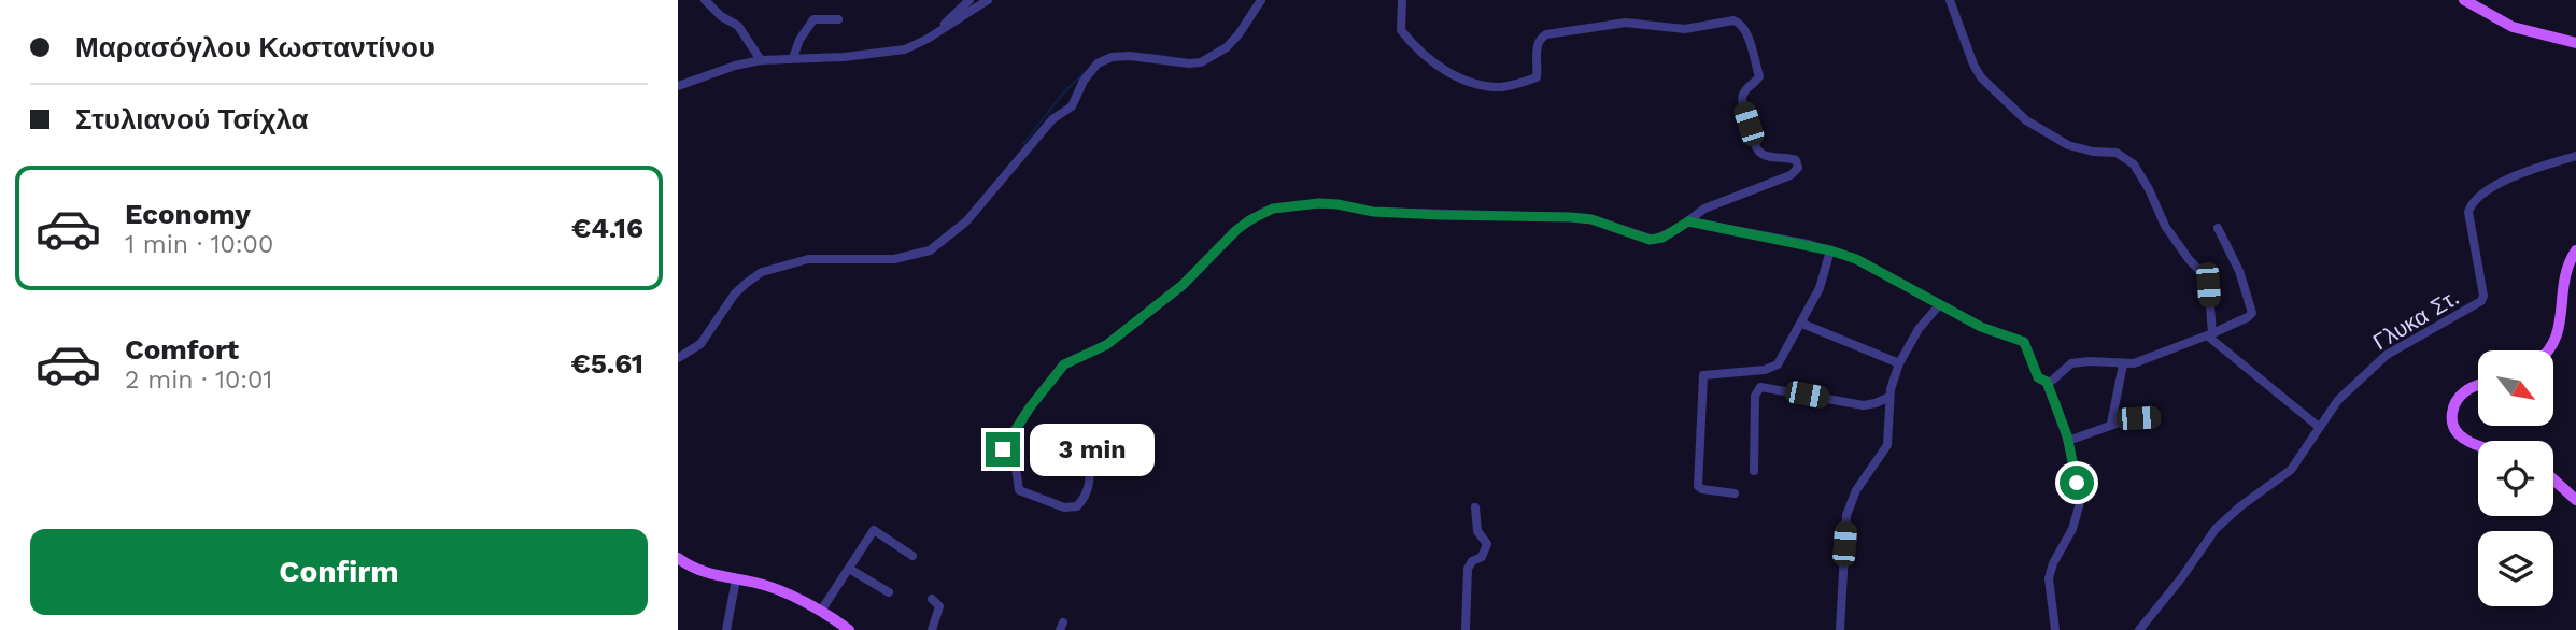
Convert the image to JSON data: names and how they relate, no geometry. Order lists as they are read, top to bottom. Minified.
{"streets":{"street":["Γλυκα Στ."]},"north":"bottom right","page":{"banner":["Μαρασόγλου Κωσταντίνου","Στυλιανού Τσίχλα"],"list":[{"name":"Economy","note":"1 min · 10:00","value":"€4.16"},{"name":"Comfort","note":"2 min · 10:01","value":"€5.61"}],"bubble":"3 min","buttons":"Confirm"}}
